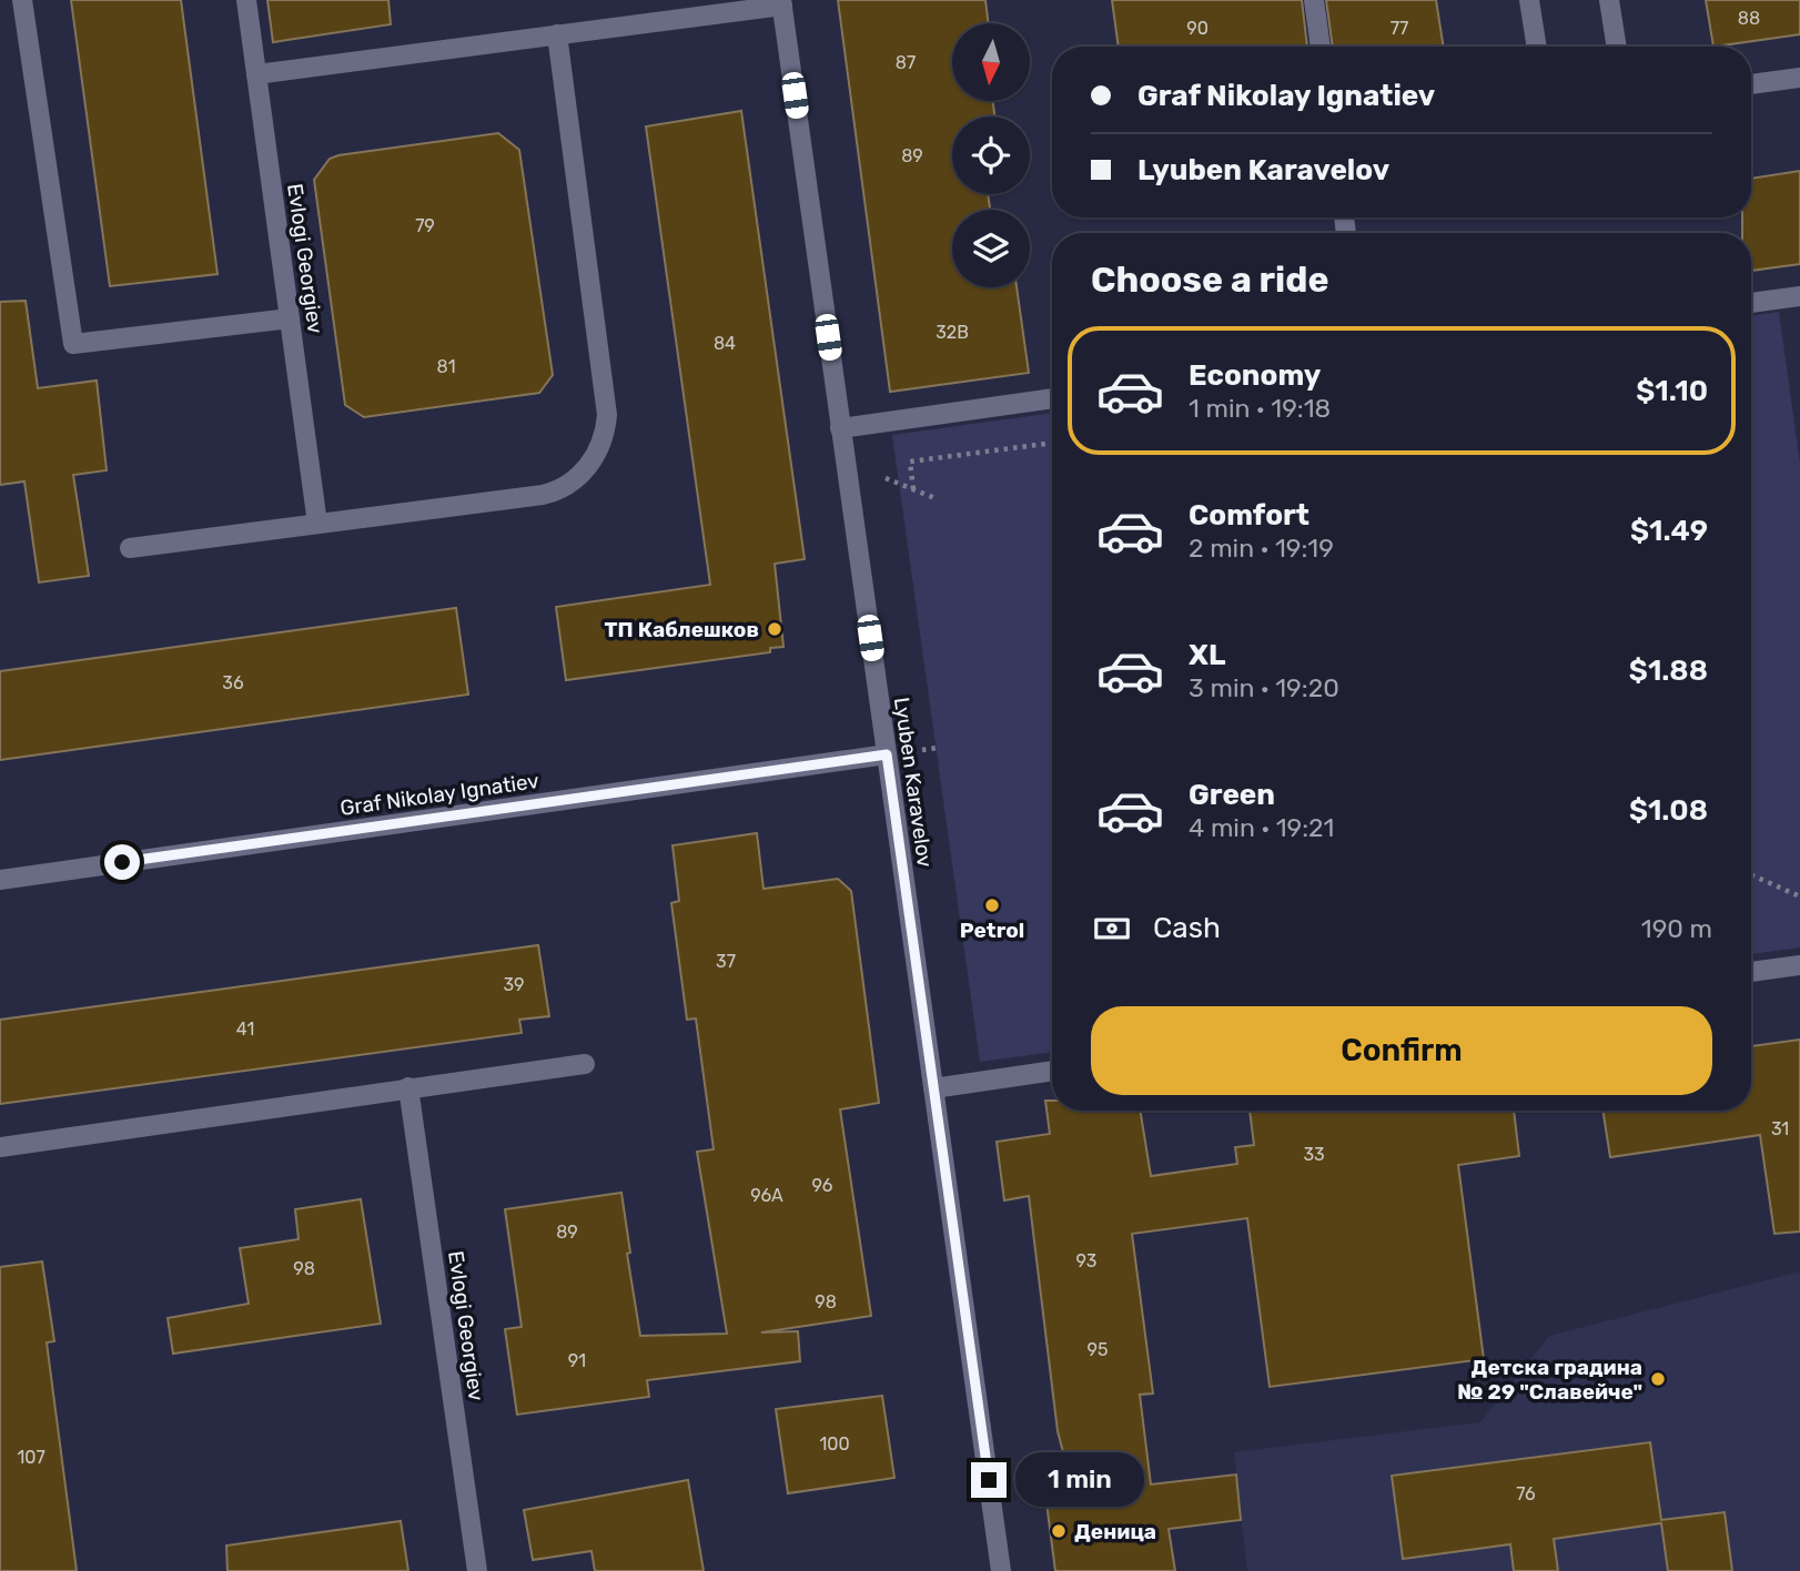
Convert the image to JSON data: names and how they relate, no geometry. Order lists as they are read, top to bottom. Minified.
{"streets":{"street":["Evlogi Georgiev","Lyuben Karavelov","Graf Nikolay Ignatiev"]},"crossings":[["Lyuben Karavelov","Graf Nikolay Ignatiev"]],"places":["ТП Каблешков","Petrol","Детска градина № 29 \"Славейче\"","Деница"],"house_numbers":["88","90","77","87","89","79","32В","84","81","36","37","39","41","31","33","96","96A","89","93","98","98","95","91","100","107","76"],"north":"bottom","page":{"banner":["Graf Nikolay Ignatiev","Lyuben Karavelov"],"heading":"Choose a ride","list":[{"name":"Economy","note":"1 min · 19:18","value":"$1.10"},{"name":"Comfort","note":"2 min · 19:19","value":"$1.49"},{"name":"XL","note":"3 min · 19:20","value":"$1.88"},{"name":"Green","note":"4 min · 19:21","value":"$1.08"}],"pay":["Cash","190 m"],"buttons":"Confirm","bubble":"1 min"}}
